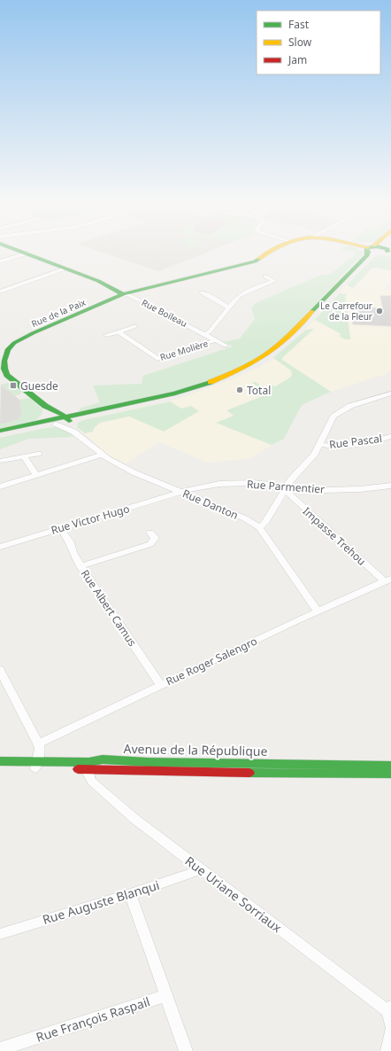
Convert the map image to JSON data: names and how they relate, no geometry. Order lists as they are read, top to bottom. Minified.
{"streets":{"main road":["Rue de la Paix","Avenue de la République"],"street":["Rue Boileau","Rue Molière","Rue Pascal","Rue Parmentier","Rue Danton","Rue Victor Hugo","Impasse Trehou","Rue Albert Camus","Rue Roger Salengro","Rue Uriane Sorriaux","Rue Auguste Blanqui","Rue François Raspail"]},"crossings":[["Rue de la Paix","Rue Boileau"],["Rue Boileau","Rue Molière"],["Rue Parmentier","Rue Danton"],["Rue Parmentier","Rue Victor Hugo"],["Rue Parmentier","Impasse Trehou"],["Rue Danton","Rue Victor Hugo"],["Rue Danton","Rue Roger Salengro"],["Rue Victor Hugo","Rue Albert Camus"],["Impasse Trehou","Rue Roger Salengro"],["Rue Albert Camus","Rue Roger Salengro"],["Avenue de la République","Rue Uriane Sorriaux"],["Rue Uriane Sorriaux","Rue Auguste Blanqui"]],"places":{"other":["Le Carrefour de la Fleur","Total"],"transit":["Guesde"]},"legend":["Fast","Slow","Jam"]}
